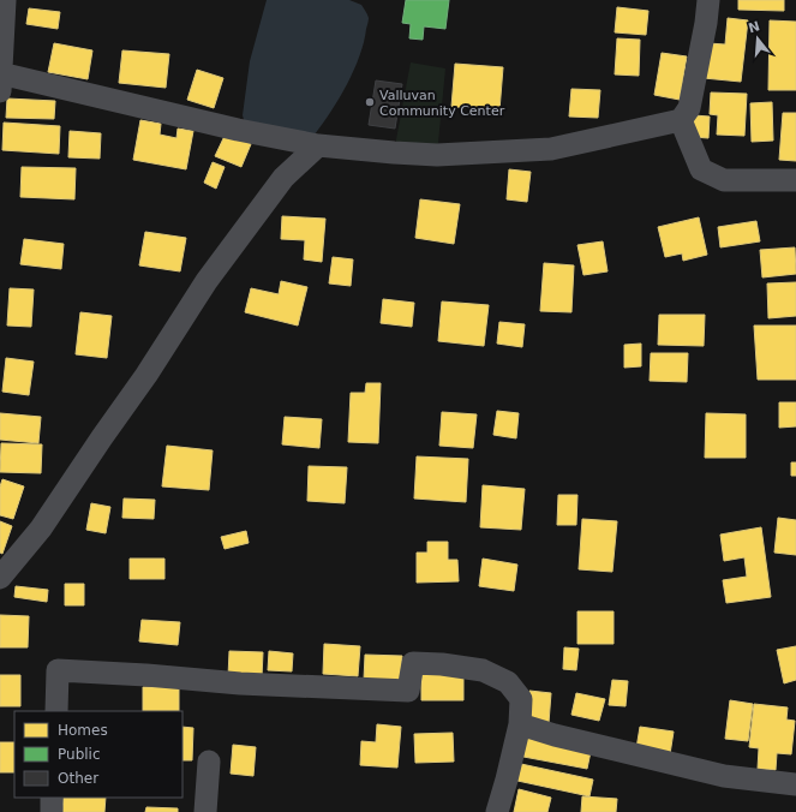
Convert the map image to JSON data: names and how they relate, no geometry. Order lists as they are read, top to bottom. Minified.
{"places":["Valluvan Community Center"],"legend":["Homes","Public","Other"],"north":"top"}
